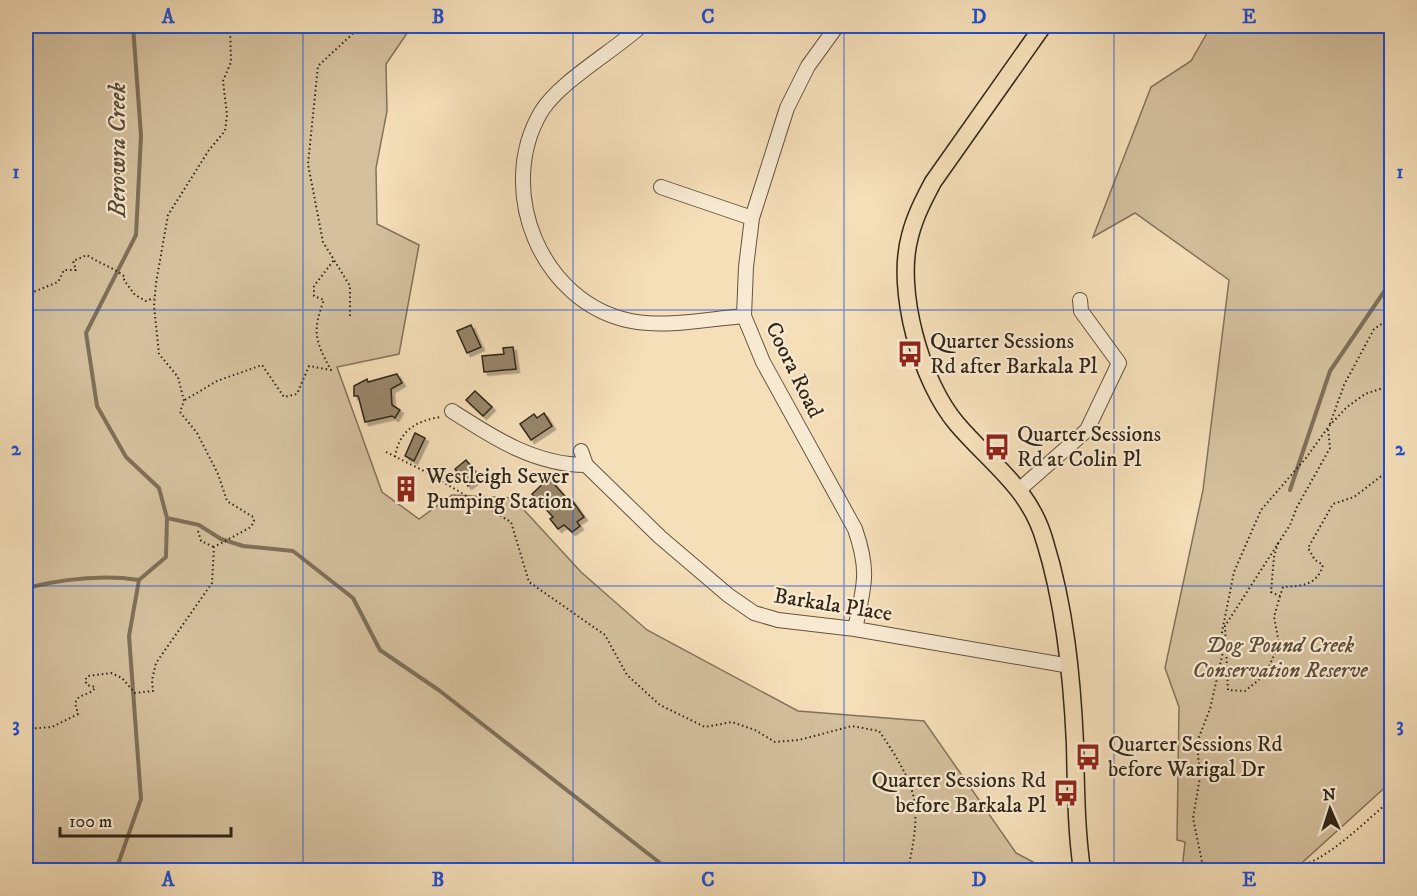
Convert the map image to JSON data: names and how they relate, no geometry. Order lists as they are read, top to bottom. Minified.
{"streets":{"street":["Coora Road","Barkala Place"]},"crossings":[["Coora Road","Barkala Place"]],"water":["Berowra Creek"],"parks":["Dog Pound Creek Conservation Reserve"],"places":{"bus stop":["Quarter Sessions Rd after Barkala Pl","Quarter Sessions Rd at Colin Pl","Quarter Sessions Rd before Warigal Dr","Quarter Sessions Rd before Barkala Pl"],"building":["Westleigh Sewer Pumping Station"]},"scale_bar":"100 m","north":"top","grid":{"columns":["A","B","C","D","E"],"rows":["1","2","3"]}}
